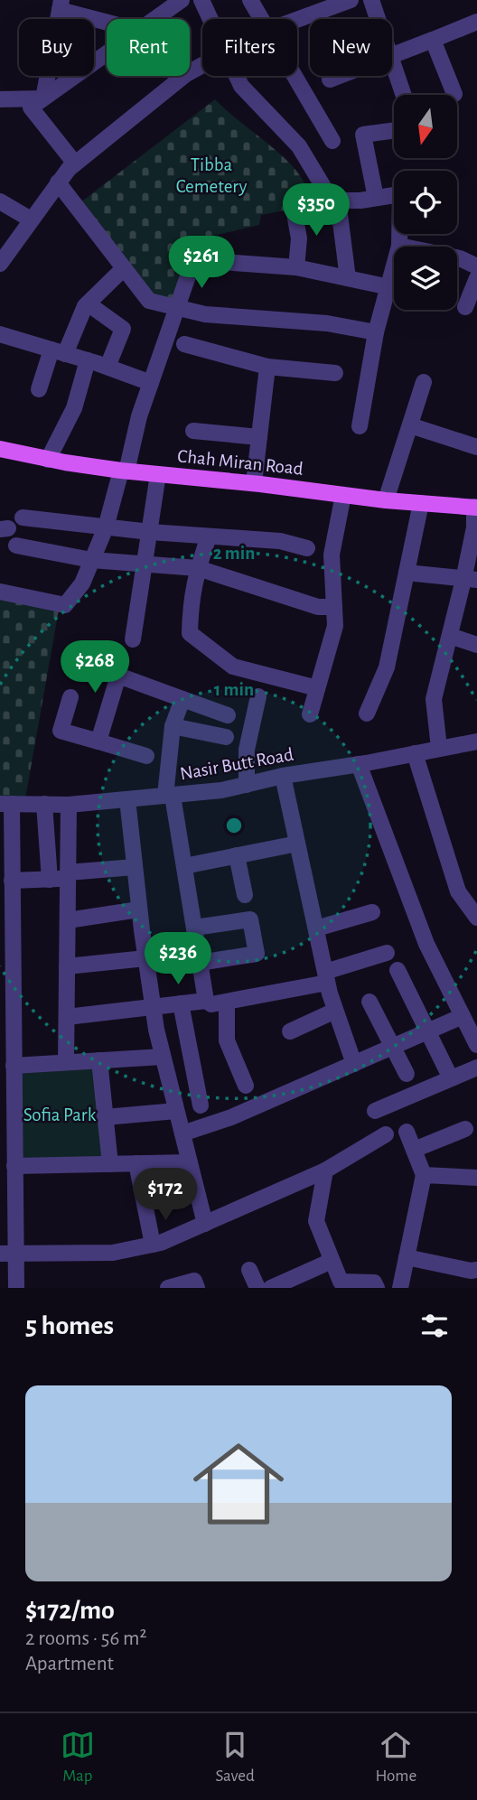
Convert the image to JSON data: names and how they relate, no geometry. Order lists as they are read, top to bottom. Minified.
{"streets":{"main road":["Chah Miran Road"],"street":["Nasir Butt Road"]},"parks":["Tibba Cemetery","Sofia Park"],"north":"bottom","page":{"chip":["Buy","Rent","Filters","New"],"price":["$350","$261","$268","$236","$172"],"heading":"5 homes","list":[{"name":"$172/mo","note":"2 rooms · 56 m² · Apartment"}],"tabs":["Map","Saved","Home"]},"rings":["2 min","1 min"]}
